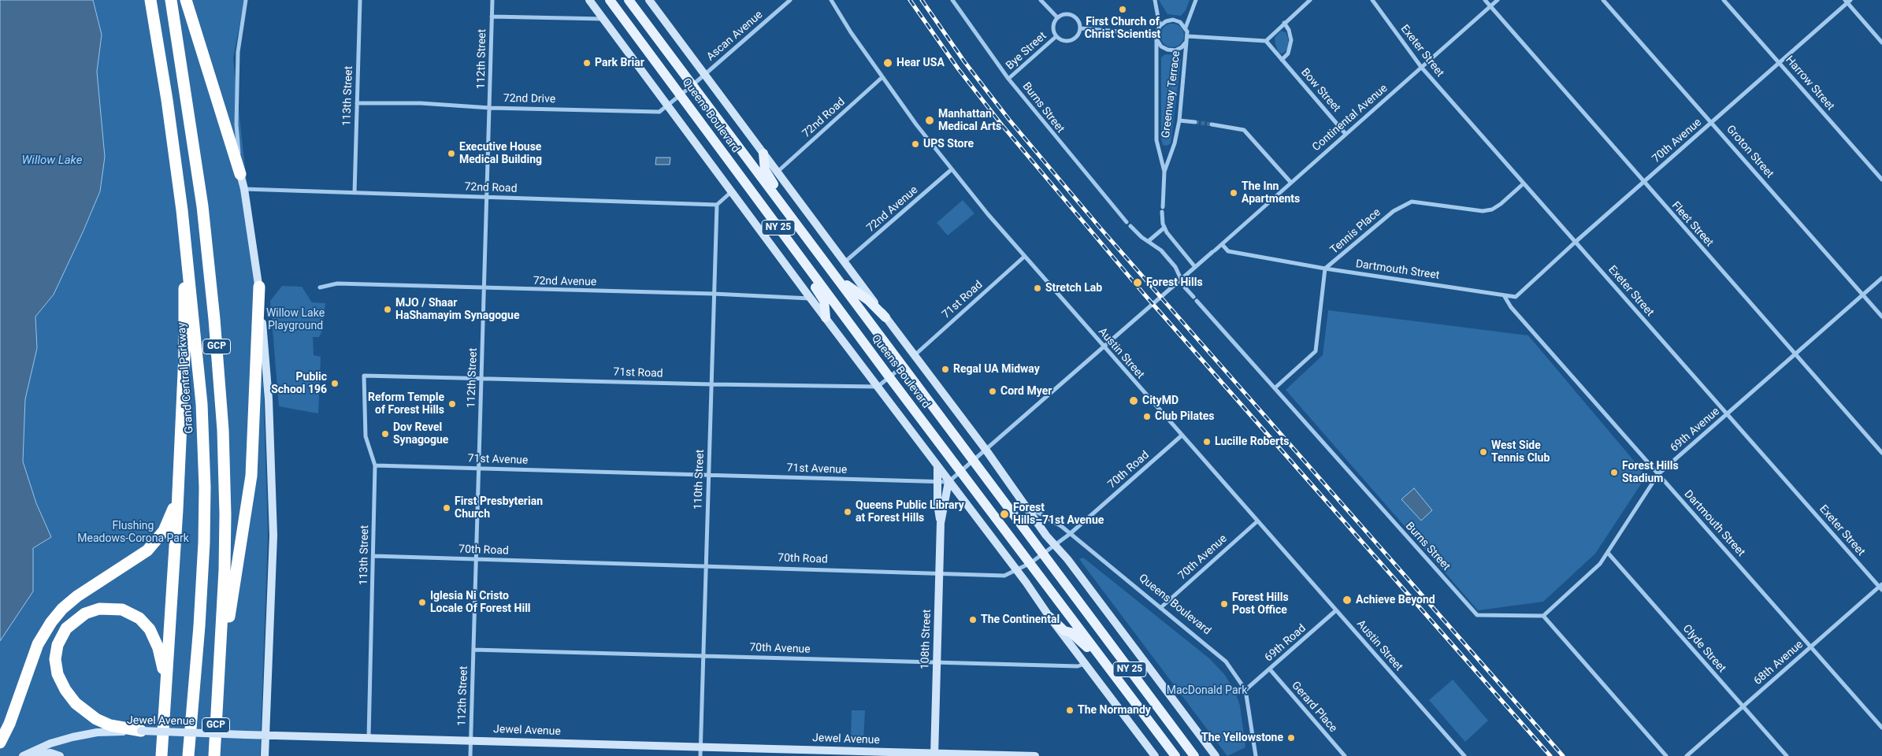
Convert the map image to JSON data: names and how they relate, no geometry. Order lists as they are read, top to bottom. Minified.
{"streets":{"highway":["GCP","Grand Central Parkway"],"main road":["Queens Boulevard","NY 25"],"street":["Ascan Avenue","Bye Street","Exeter Street","112th Street","Harrow Street","Bow Street","Greenway Terrace","113th Street","72nd Drive","Burns Street","72nd Road","Continental Avenue","70th Avenue","Groton Street","72nd Avenue","Fleet Street","Tennis Place","Dartmouth Street","71st Road","Austin Street","69th Avenue","71st Avenue","70th Road","110th Street","108th Street","69th Road","Clyde Street","68th Avenue","Gerard Place","Jewel Avenue"]},"crossings":[["Ascan Avenue","72nd Drive"],["Ascan Avenue","Queens Boulevard"],["Bye Street","Burns Street"],["Exeter Street","Continental Avenue"],["Exeter Street","70th Avenue"],["Exeter Street","Tennis Place"],["Exeter Street","69th Avenue"],["Exeter Street","68th Avenue"],["112th Street","72nd Drive"],["112th Street","72nd Road"],["112th Street","70th Avenue"],["112th Street","72nd Avenue"],["112th Street","71st Road"],["112th Street","71st Avenue"],["112th Street","70th Road"],["112th Street","Jewel Avenue"],["Harrow Street","70th Avenue"],["Bow Street","Continental Avenue"],["113th Street","72nd Drive"],["113th Street","72nd Road"],["113th Street","71st Road"],["113th Street","71st Avenue"],["113th Street","70th Road"],["113th Street","Jewel Avenue"],["72nd Drive","Queens Boulevard"],["Burns Street","69th Avenue"],["Queens Boulevard","72nd Road"],["Queens Boulevard","70th Avenue"],["Queens Boulevard","72nd Avenue"],["Queens Boulevard","71st Road"],["Queens Boulevard","70th Road"],["Queens Boulevard","69th Road"],["72nd Road","Austin Street"],["72nd Road","110th Street"],["Continental Avenue","Fleet Street"],["Continental Avenue","Dartmouth Street"],["70th Avenue","Groton Street"],["70th Avenue","Fleet Street"],["70th Avenue","Dartmouth Street"],["70th Avenue","Austin Street"],["70th Avenue","110th Street"],["70th Avenue","108th Street"],["Groton Street","69th Avenue"],["72nd Avenue","Austin Street"],["72nd Avenue","110th Street"],["Fleet Street","69th Avenue"],["Tennis Place","Dartmouth Street"],["Dartmouth Street","69th Avenue"],["Dartmouth Street","68th Avenue"],["71st Road","Austin Street"],["71st Road","110th Street"],["Austin Street","70th Road"],["Austin Street","69th Road"],["69th Avenue","Clyde Street"],["71st Avenue","110th Street"],["71st Avenue","108th Street"],["70th Road","110th Street"],["70th Road","108th Street"],["110th Street","Jewel Avenue"],["108th Street","Jewel Avenue"],["69th Road","Gerard Place"],["Clyde Street","68th Avenue"]],"water":["Willow Lake"],"parks":["Willow Lake Playground","Flushing Meadows-Corona Park","MacDonald Park"],"places":["First Church of Christ Scientist","Park Briar","Hear USA","Manhattan Medical Arts","UPS Store","Executive House Medical Building","The Inn Apartments","Forest Hills","Stretch Lab","MJO / Shaar HaShamayim Synagogue","Regal UA Midway","Public School 196","Cord Myer","CityMD","Reform Temple of Forest Hills","Club Pilates","Dov Revel Synagogue","Lucille Roberts","West Side Tennis Club","Forest Hills Stadium","First Presbyterian Church","Queens Public Library at Forest Hills","Forest Hills–71st Avenue","Achieve Beyond","Iglesia Ni Cristo Locale Of Forest Hill","Forest Hills Post Office","The Continental","The Normandy","The Yellowstone"]}
